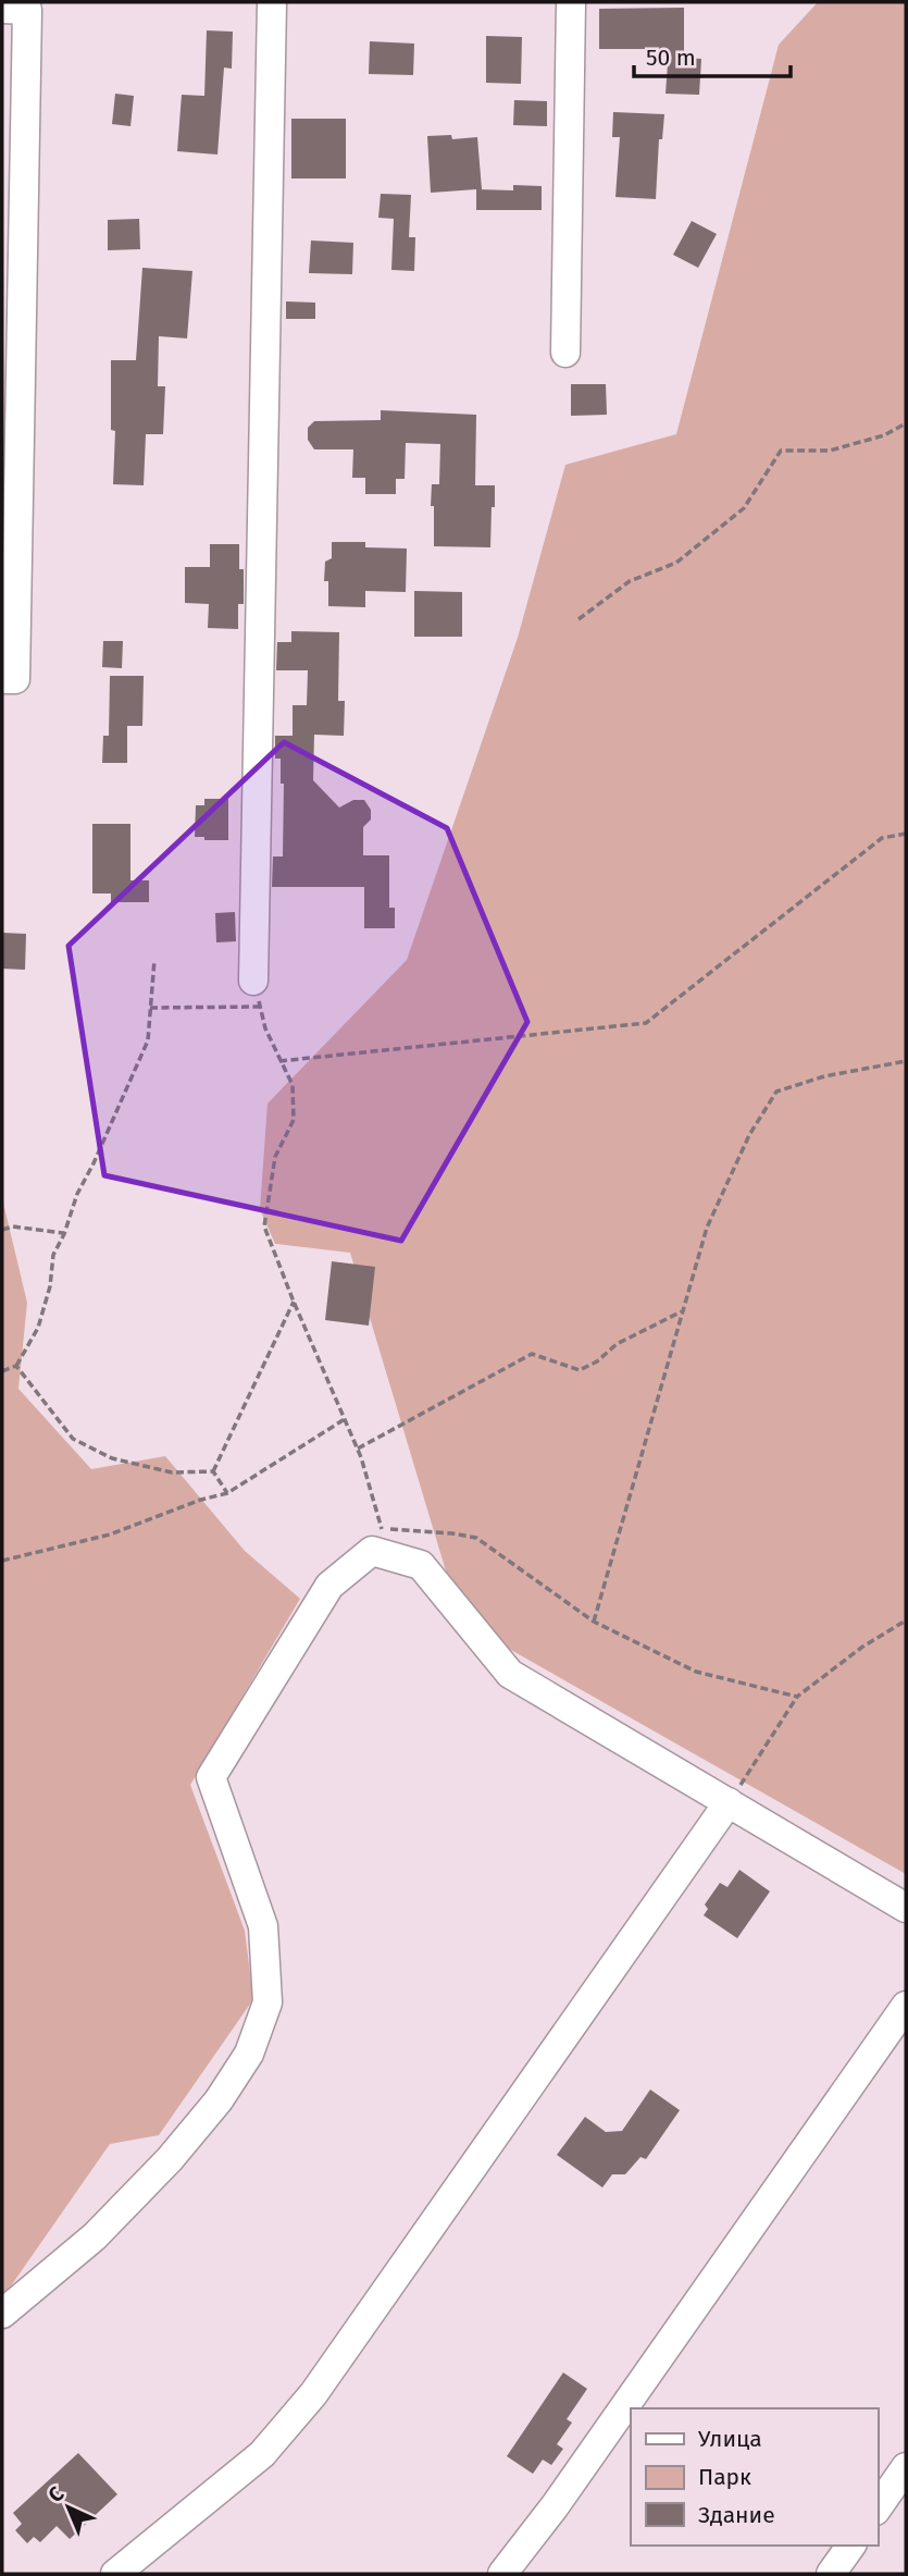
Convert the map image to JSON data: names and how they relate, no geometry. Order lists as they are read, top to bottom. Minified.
{"legend":["Улица","Парк","Здание"],"scale_bar":"50 m","north":"top left"}
